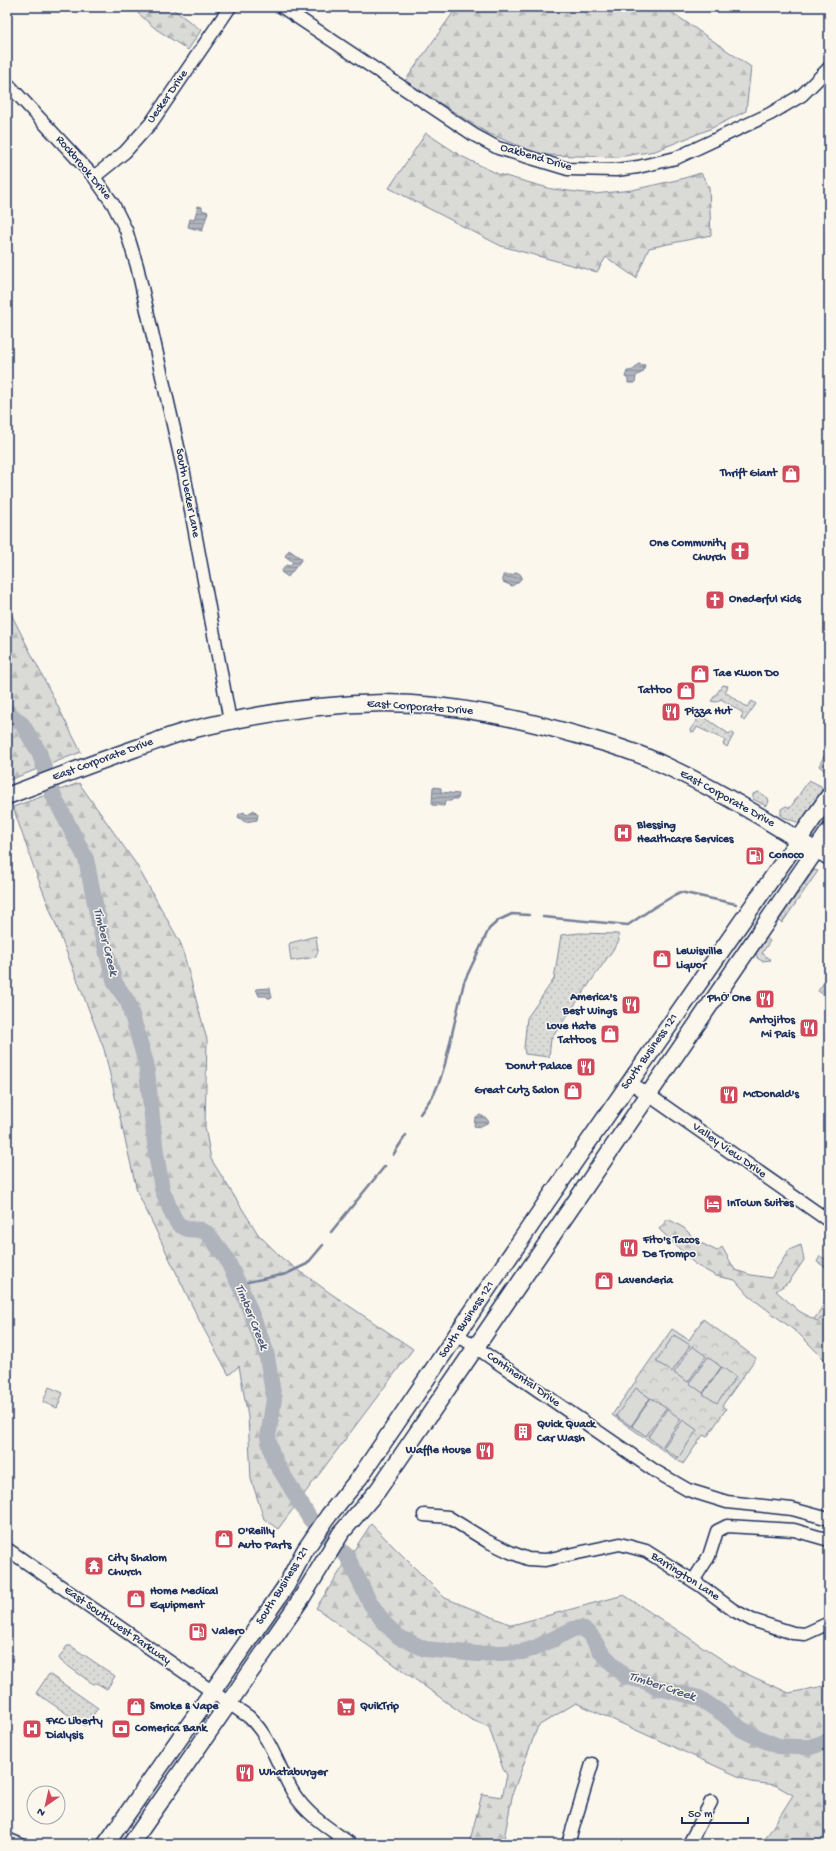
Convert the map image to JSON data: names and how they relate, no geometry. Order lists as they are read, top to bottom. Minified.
{"streets":{"main road":["East Corporate Drive","South Business 121"],"street":["Uecker Drive","Oakbend Drive","Rockbrook Drive","South Uecker Lane","Valley View Drive","Continental Drive","Barrington Lane","East Southwest Parkway"]},"crossings":[["Uecker Drive","Rockbrook Drive"],["Rockbrook Drive","South Uecker Lane"],["South Uecker Lane","East Corporate Drive"],["East Corporate Drive","South Business 121"],["South Business 121","Valley View Drive"],["South Business 121","Continental Drive"],["South Business 121","East Southwest Parkway"]],"water":["Timber Creek"],"places":{"shop":["Thrift Giant","Tae Kwon Do","Tattoo","Lewisville Liquor","Love Hate Tattoos","Great Cutz Salon","Lavenderia","O'Reilly Auto Parts","Home Medical Equipment","Smoke & Vape"],"church":["One Community Church","Onederful Kids"],"restaurant":["Pizza Hut","Phở One","America's Best Wings","Antojitos Mi Pais","Donut Palace","McDonald's","Fito's Tacos De Trompo","Waffle House","Whataburger"],"hospital":["Blessing Healthcare Services","FKC Liberty Dialysis"],"fuel station":["Conoco","Valero"],"hotel":["InTown Suites"],"building":["Quick Quack Car Wash"],"temple":["City Shalom Church"],"supermarket":["QuikTrip"],"bank":["Comerica Bank"]},"scale_bar":"50 m","north":"bottom left"}
